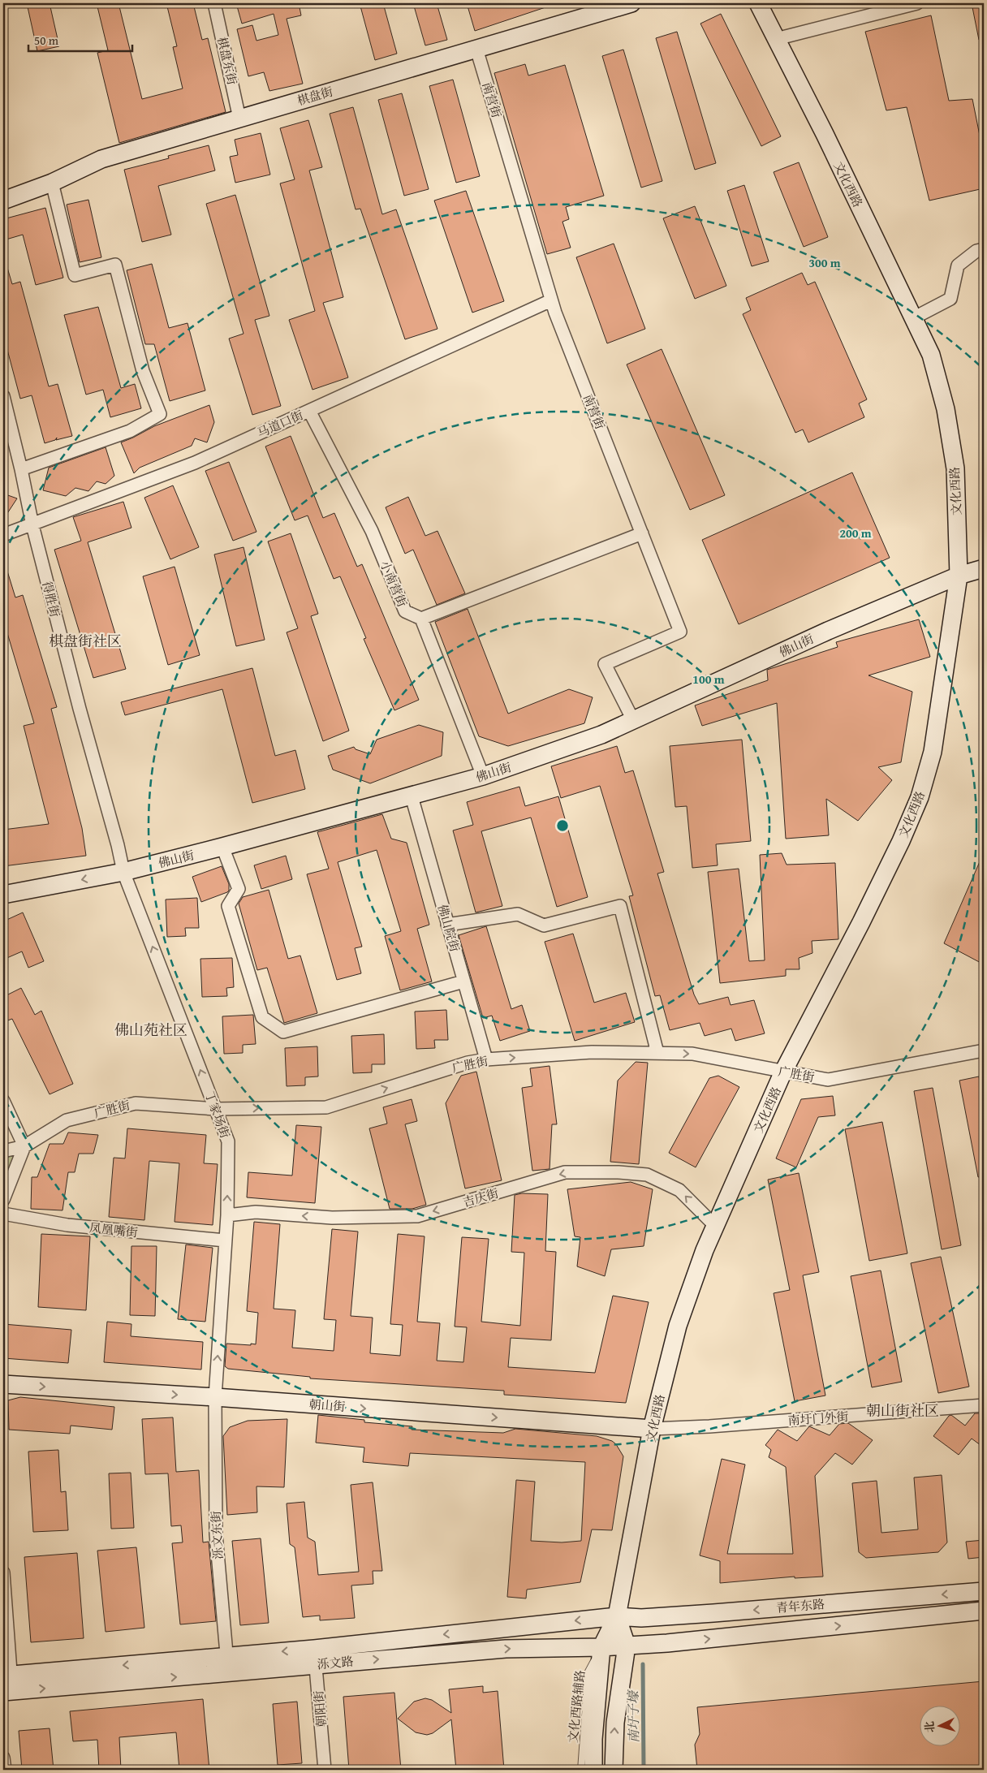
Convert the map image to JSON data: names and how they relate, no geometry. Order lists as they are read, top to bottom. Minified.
{"streets":{"main road":["棋盘街","文化西路","佛山街","朝山街","青年东路","泺文路"],"street":["棋盘东街","南营街","马道口街","小南营街","得胜街","佛山院街","广胜街","丁家场街","吉庆街","凤凰嘴街","南圩门外街","泺文东街","朝阳街"],"lane":["文化西路辅路"]},"crossings":[["棋盘东街","棋盘街"],["棋盘街","南营街"],["南营街","马道口街"],["南营街","佛山街"],["文化西路","佛山街"],["文化西路","广胜街"],["文化西路","吉庆街"],["文化西路","朝山街"],["文化西路","南圩门外街"],["文化西路","青年东路"],["文化西路","泺文路"],["文化西路","文化西路辅路"],["马道口街","小南营街"],["马道口街","得胜街"],["得胜街","佛山街"],["得胜街","丁家场街"],["佛山街","佛山院街"],["佛山街","丁家场街"],["佛山院街","广胜街"],["广胜街","丁家场街"],["丁家场街","吉庆街"],["丁家场街","凤凰嘴街"],["丁家场街","朝山街"],["丁家场街","泺文东街"],["朝山街","南圩门外街"],["朝山街","泺文东街"],["泺文东街","泺文路"],["青年东路","泺文路"],["泺文路","文化西路辅路"],["泺文路","朝阳街"]],"one_way":["广胜街","丁家场街","吉庆街","朝山街"],"districts":["棋盘街社区","佛山苑社区","朝山街社区"],"water":["南圩子壕"],"scale_bar":"50 m","north":"left","rings":["300 m","200 m","100 m"]}
